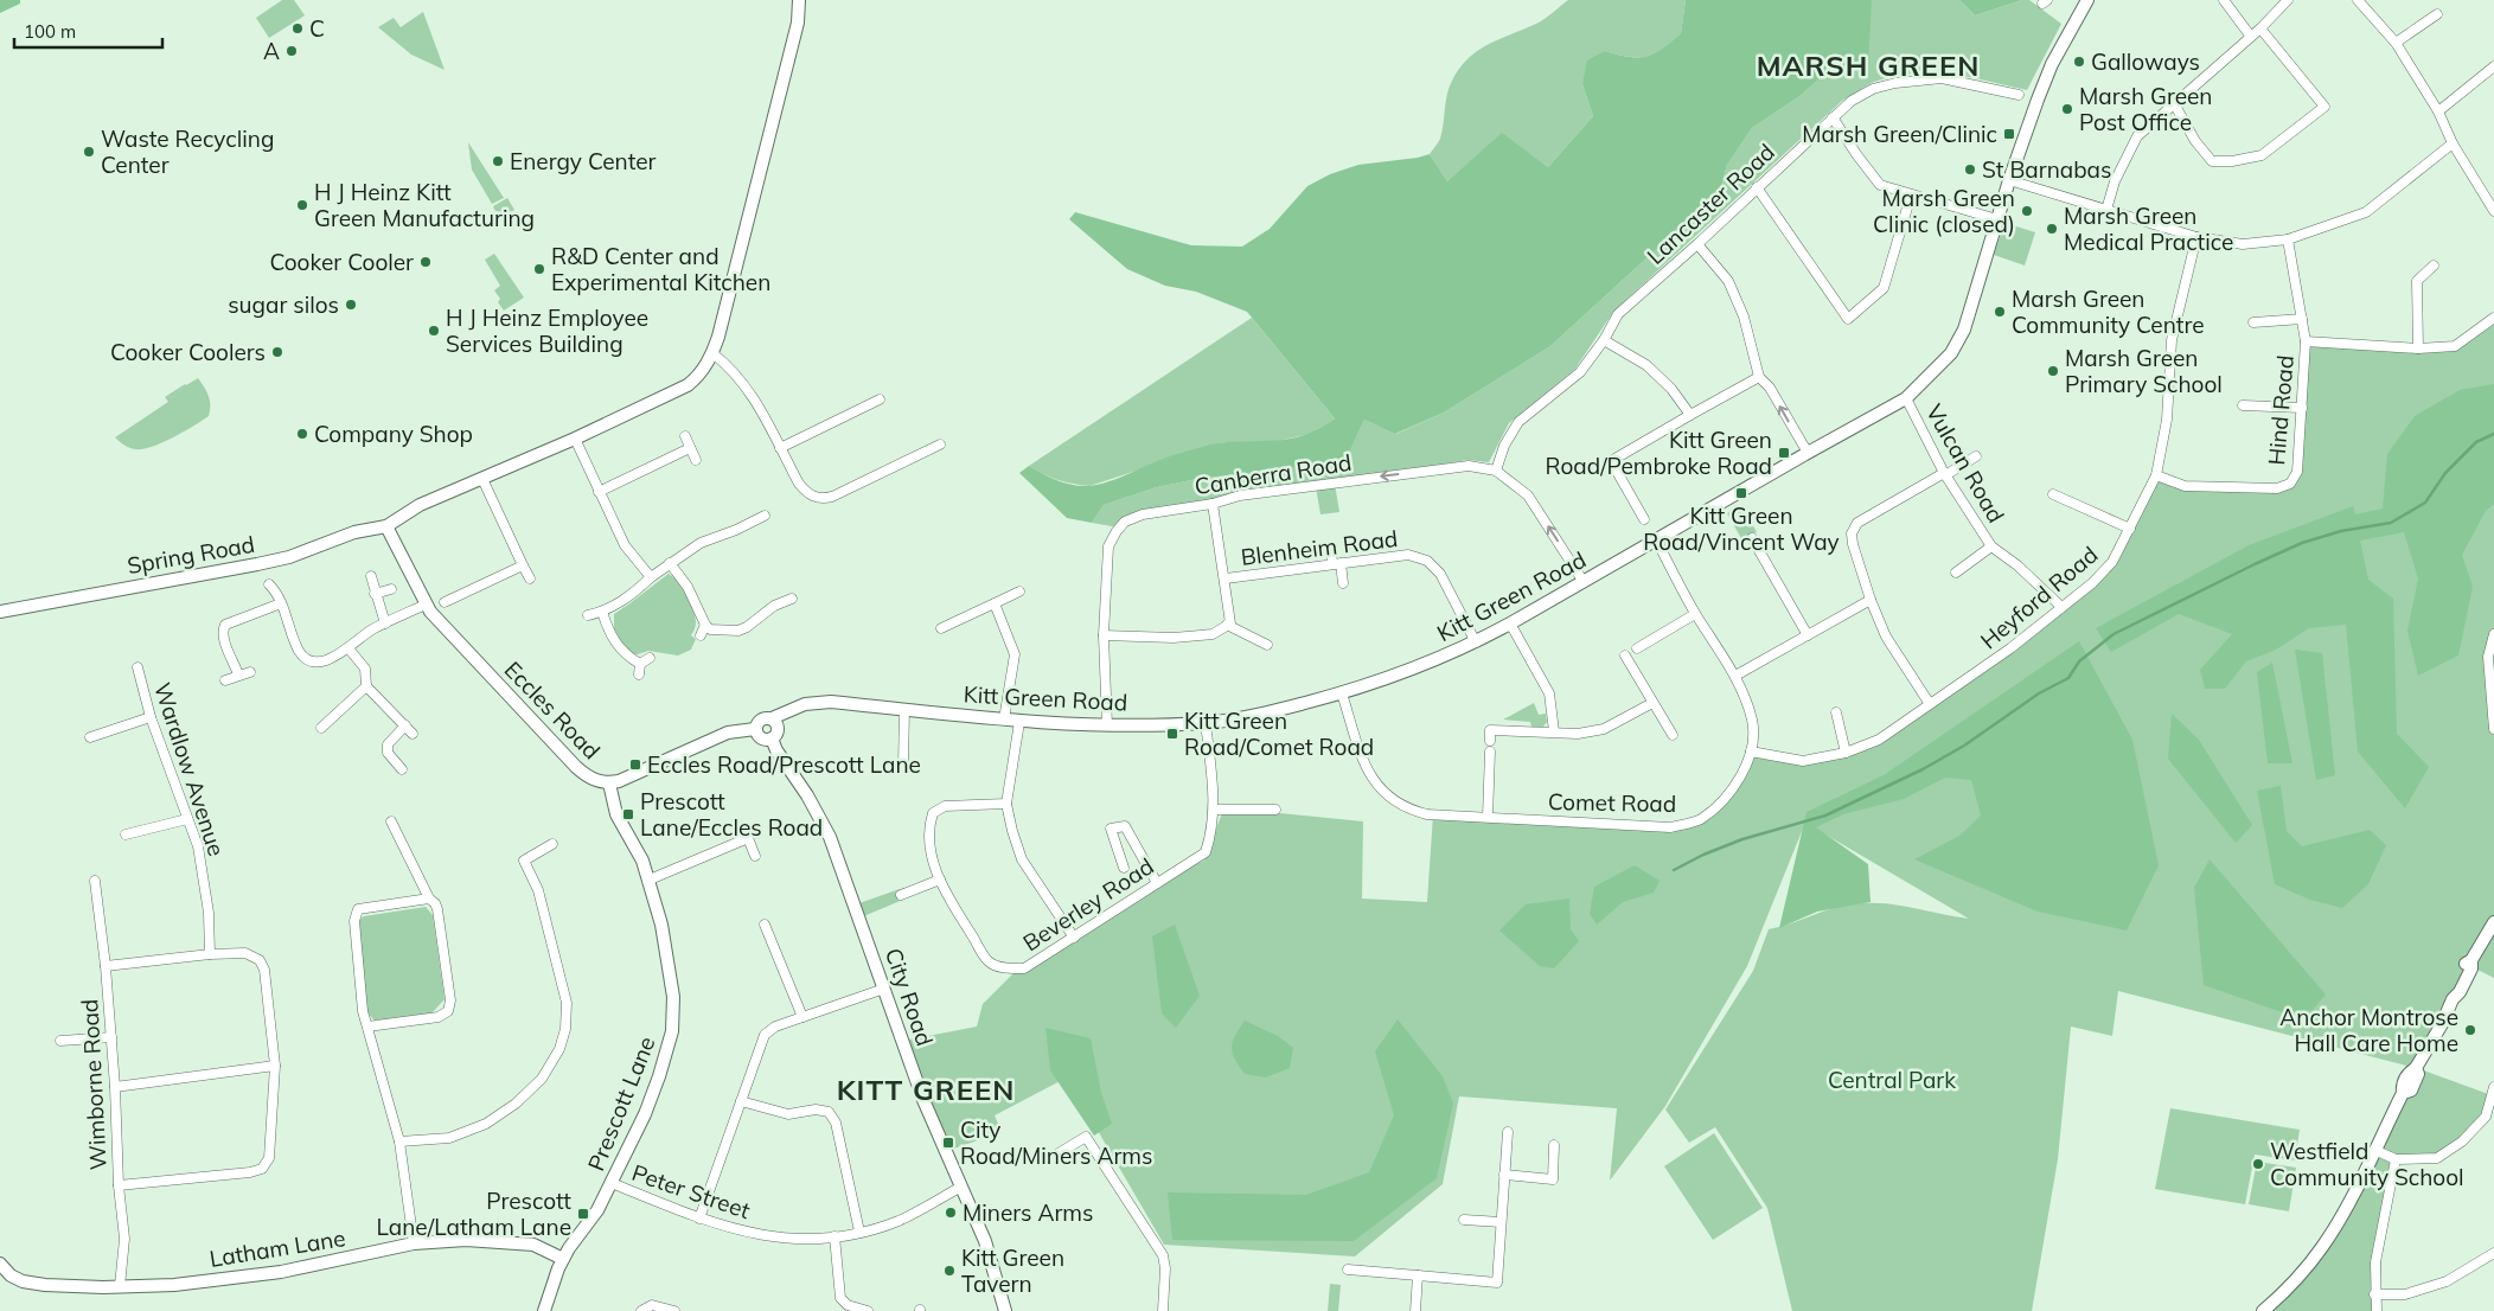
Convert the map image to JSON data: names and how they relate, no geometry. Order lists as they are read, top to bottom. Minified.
{"streets":{"street":["Lancaster Road","Hind Road","Vulcan Road","Canberra Road","Blenheim Road","Spring Road","Kitt Green Road","Heyford Road","Eccles Road","Wardlow Avenue","Comet Road","Beverley Road","City Road","Wimborne Road","Prescott Lane","Peter Street","Latham Lane"]},"crossings":[["Lancaster Road","Canberra Road"],["Hind Road","Heyford Road"],["Vulcan Road","Kitt Green Road"],["Vulcan Road","Heyford Road"],["Canberra Road","Kitt Green Road"],["Blenheim Road","Kitt Green Road"],["Spring Road","Eccles Road"],["Kitt Green Road","Eccles Road"],["Kitt Green Road","Comet Road"],["Kitt Green Road","Beverley Road"],["Kitt Green Road","City Road"],["Heyford Road","Comet Road"],["Eccles Road","City Road"],["Eccles Road","Prescott Lane"],["City Road","Peter Street"],["Wimborne Road","Latham Lane"],["Prescott Lane","Peter Street"],["Prescott Lane","Latham Lane"]],"one_way":["Canberra Road"],"districts":["MARSH GREEN","KITT GREEN"],"parks":["Central Park"],"places":{"other":["C","A","Galloways","Marsh Green Post Office","Waste Recycling Center","Energy Center","St Barnabas","H J Heinz Kitt Green Manufacturing","Marsh Green Clinic (closed)","Marsh Green Medical Practice","Cooker Cooler","R&D Center and Experimental Kitchen","sugar silos","Marsh Green Community Centre","H J Heinz Employee Services Building","Cooker Coolers","Marsh Green Primary School","Company Shop","Anchor Montrose Hall Care Home","Westfield Community School","Miners Arms","Kitt Green Tavern"],"transit":["Marsh Green/Clinic","Kitt Green Road/Pembroke Road","Kitt Green Road/Vincent Way","Kitt Green Road/Comet Road","Eccles Road/Prescott Lane","Prescott Lane/Eccles Road","City Road/Miners Arms","Prescott Lane/Latham Lane"]},"scale_bar":"100 m"}
